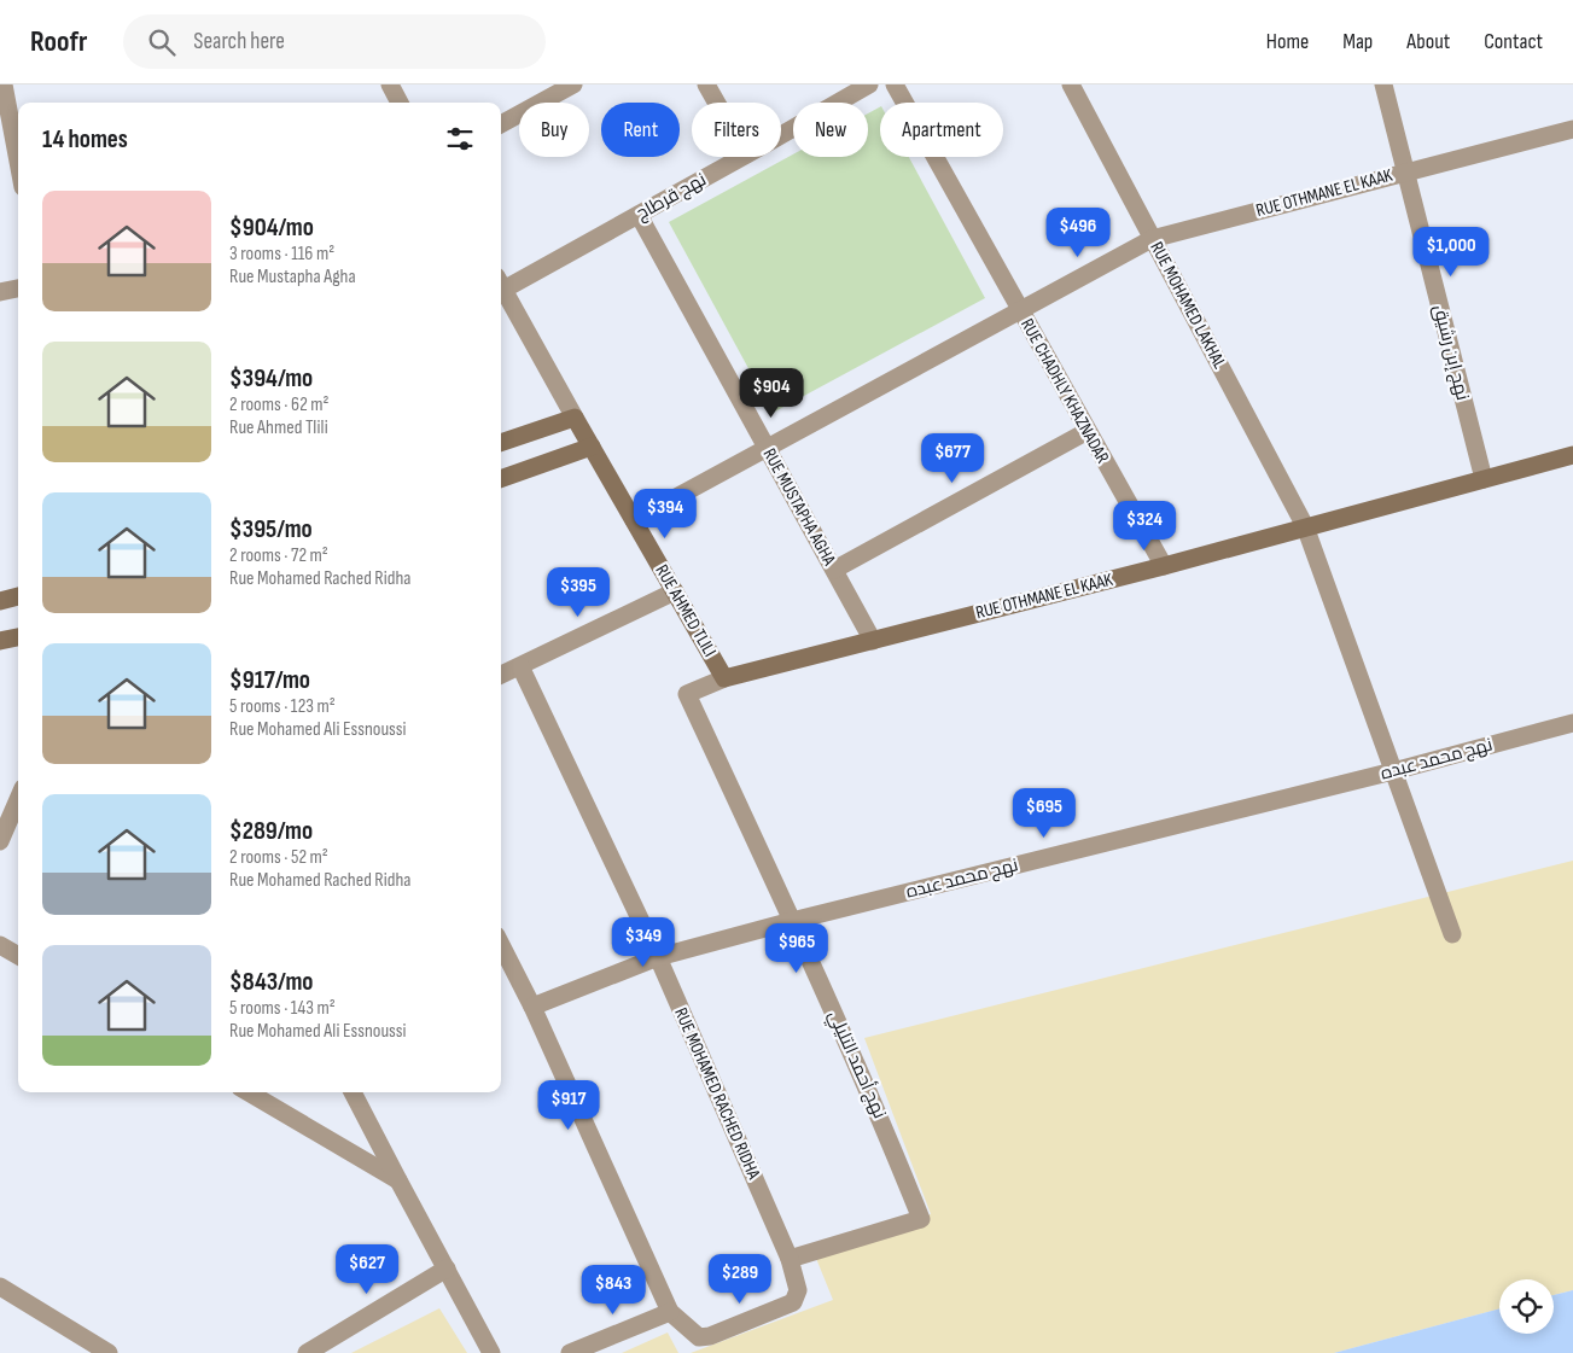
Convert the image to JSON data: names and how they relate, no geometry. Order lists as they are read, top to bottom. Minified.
{"streets":{"street":["RUE OTHMANE EL KAAK","نهج قرطاج","RUE MOHAMED LAKHAL","نهج إبن رشيق","RUE CHADHLY KHAZNADAR","RUE MUSTAPHA AGHA","RUE AHMED TLILI","نهج محمد عبده","نهج أحمد التليلي","RUE MOHAMED RACHED RIDHA"]},"crossings":[["RUE OTHMANE EL KAAK","RUE MOHAMED LAKHAL"],["RUE OTHMANE EL KAAK","نهج إبن رشيق"],["RUE OTHMANE EL KAAK","RUE CHADHLY KHAZNADAR"],["RUE OTHMANE EL KAAK","RUE MUSTAPHA AGHA"],["RUE OTHMANE EL KAAK","RUE AHMED TLILI"],["RUE OTHMANE EL KAAK","نهج أحمد التليلي"],["نهج قرطاج","RUE MUSTAPHA AGHA"],["RUE MOHAMED LAKHAL","نهج محمد عبده"],["RUE AHMED TLILI","نهج أحمد التليلي"],["نهج محمد عبده","نهج أحمد التليلي"],["نهج محمد عبده","RUE MOHAMED RACHED RIDHA"],["نهج أحمد التليلي","RUE MOHAMED RACHED RIDHA"]],"page":{"header":"Roofr","search":"Search here","nav":["Home","Map","About","Contact"],"chip":["Buy","Rent","Filters","New","Apartment"],"heading":"14 homes","list":[{"name":"$904/mo","note":"3 rooms · 116 m² · Rue Mustapha Agha"},{"name":"$394/mo","note":"2 rooms · 62 m² · Rue Ahmed Tlili"},{"name":"$395/mo","note":"2 rooms · 72 m² · Rue Mohamed Rached Ridha"},{"name":"$917/mo","note":"5 rooms · 123 m² · Rue Mohamed Ali Essnoussi"},{"name":"$289/mo","note":"2 rooms · 52 m² · Rue Mohamed Rached Ridha"},{"name":"$843/mo","note":"5 rooms · 143 m² · Rue Mohamed Ali Essnoussi"}],"price":["$496","$1,000","$904","$677","$394","$324","$395","$695","$349","$965","$917","$627","$289","$843"]}}
